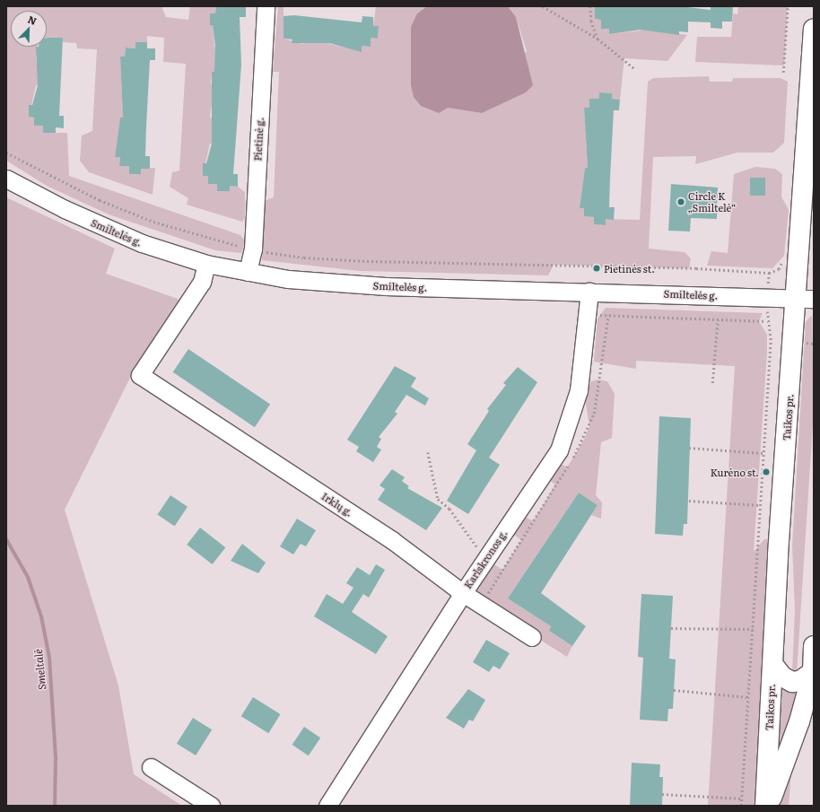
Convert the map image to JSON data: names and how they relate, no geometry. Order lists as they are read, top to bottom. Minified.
{"streets":{"main road":["Taikos pr."],"street":["Pietinė g.","Smiltelės g.","Irklų g.","Karlskronos g."]},"crossings":[["Pietinė g.","Smiltelės g."],["Smiltelės g.","Taikos pr."],["Smiltelės g.","Irklų g."],["Smiltelės g.","Karlskronos g."],["Irklų g.","Karlskronos g."]],"water":["Smeltalė"],"places":["Circle K „Smiltelė“","Pietinės st.","Kurėno st."],"north":"top right"}
